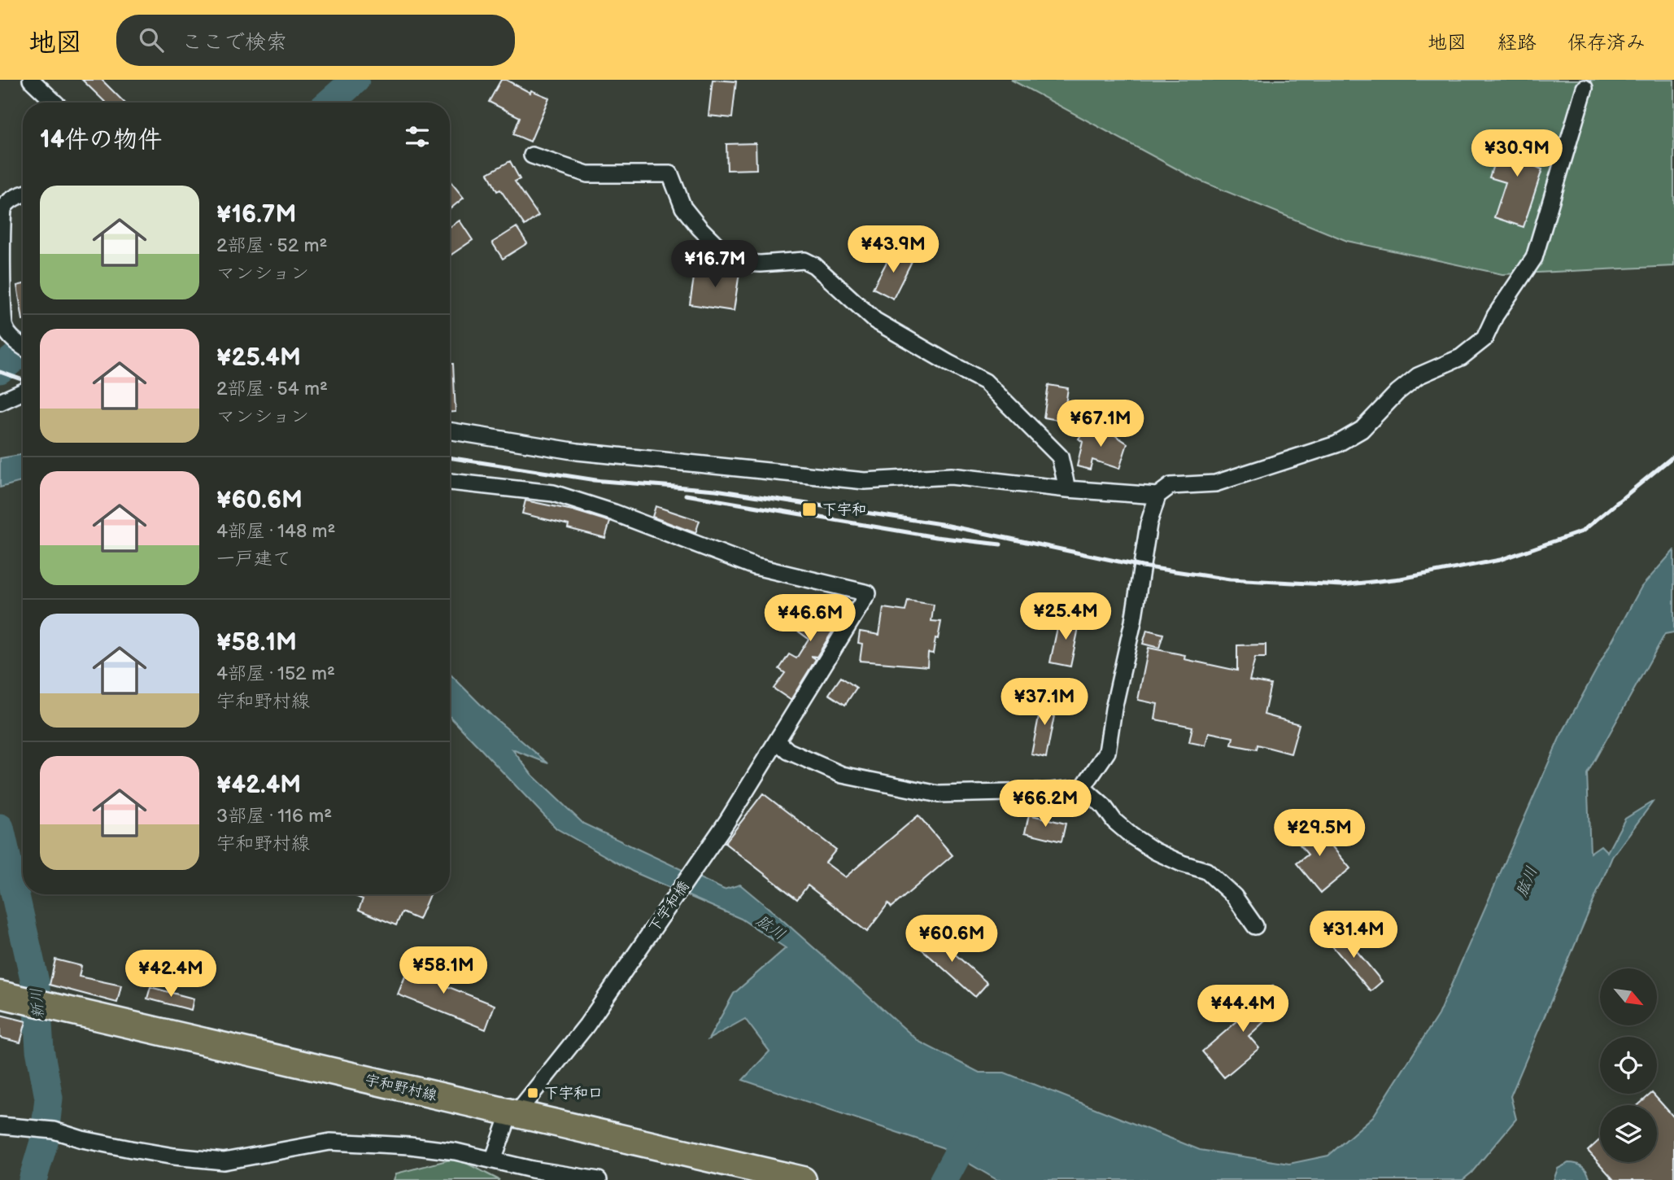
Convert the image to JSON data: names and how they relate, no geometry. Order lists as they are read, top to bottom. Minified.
{"streets":{"main road":["宇和野村線"],"street":["下宇和橋"]},"crossings":[["下宇和橋","宇和野村線"]],"water":["肱川","新川"],"places":{"transit":["下宇和","下宇和口"]},"north":"bottom right","page":{"header":"地図","search":"ここで検索","nav":["地図","経路","保存済み"],"heading":"14件の物件","price":["¥30.9M","¥43.9M","¥16.7M","¥67.1M","¥25.4M","¥46.6M","¥37.1M","¥66.2M","¥29.5M","¥31.4M","¥60.6M","¥58.1M","¥42.4M","¥44.4M"],"list":[{"name":"¥16.7M","note":"2部屋 · 52 m² · マンション"},{"name":"¥25.4M","note":"2部屋 · 54 m² · マンション"},{"name":"¥60.6M","note":"4部屋 · 148 m² · 一戸建て"},{"name":"¥58.1M","note":"4部屋 · 152 m² · 宇和野村線"},{"name":"¥42.4M","note":"3部屋 · 116 m² · 宇和野村線"}]}}
